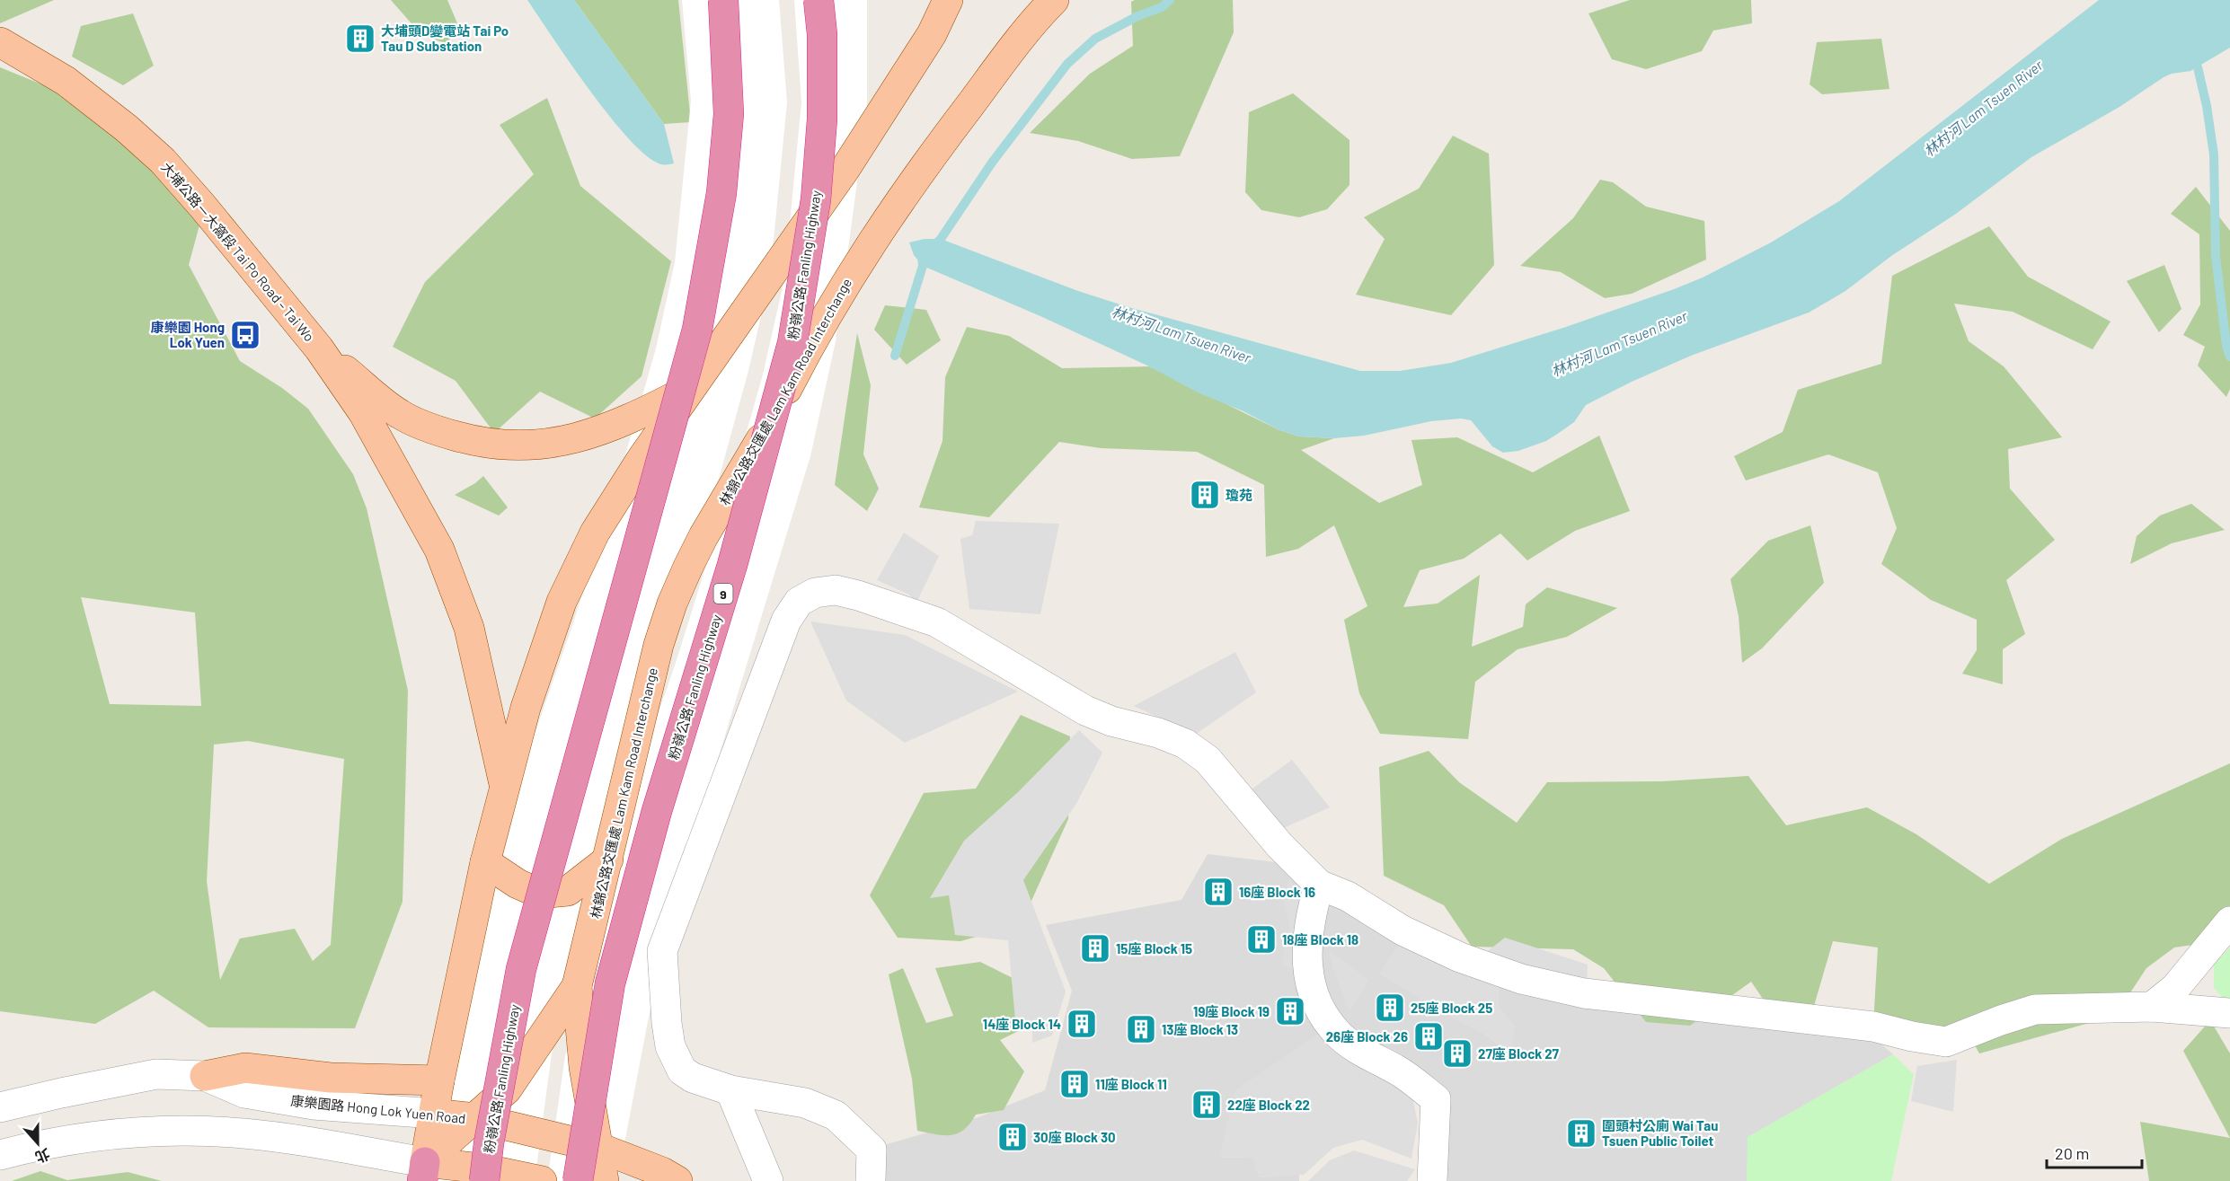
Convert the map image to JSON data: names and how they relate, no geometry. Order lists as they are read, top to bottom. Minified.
{"streets":{"highway":["粉嶺公路 Fanling Highway","9"],"main road":["大埔公路－大窩段 Tai Po Road – Tai Wo","林錦公路交匯處 Lam Kam Road Interchange","康樂園路 Hong Lok Yuen Road"]},"crossings":[["林錦公路交匯處 Lam Kam Road Interchange","康樂園路 Hong Lok Yuen Road"]],"water":["林村河 Lam Tsuen River"],"places":{"building":["大埔頭D變電站 Tai Po Tau D Substation","瓊苑","16座 Block 16","18座 Block 18","15座 Block 15","25座 Block 25","19座 Block 19","14座 Block 14","13座 Block 13","26座 Block 26","27座 Block 27","11座 Block 11","22座 Block 22","圍頭村公廁 Wai Tau Tsuen Public Toilet","30座 Block 30"],"bus stop":["康樂園 Hong Lok Yuen"]},"scale_bar":"20 m","north":"bottom"}
